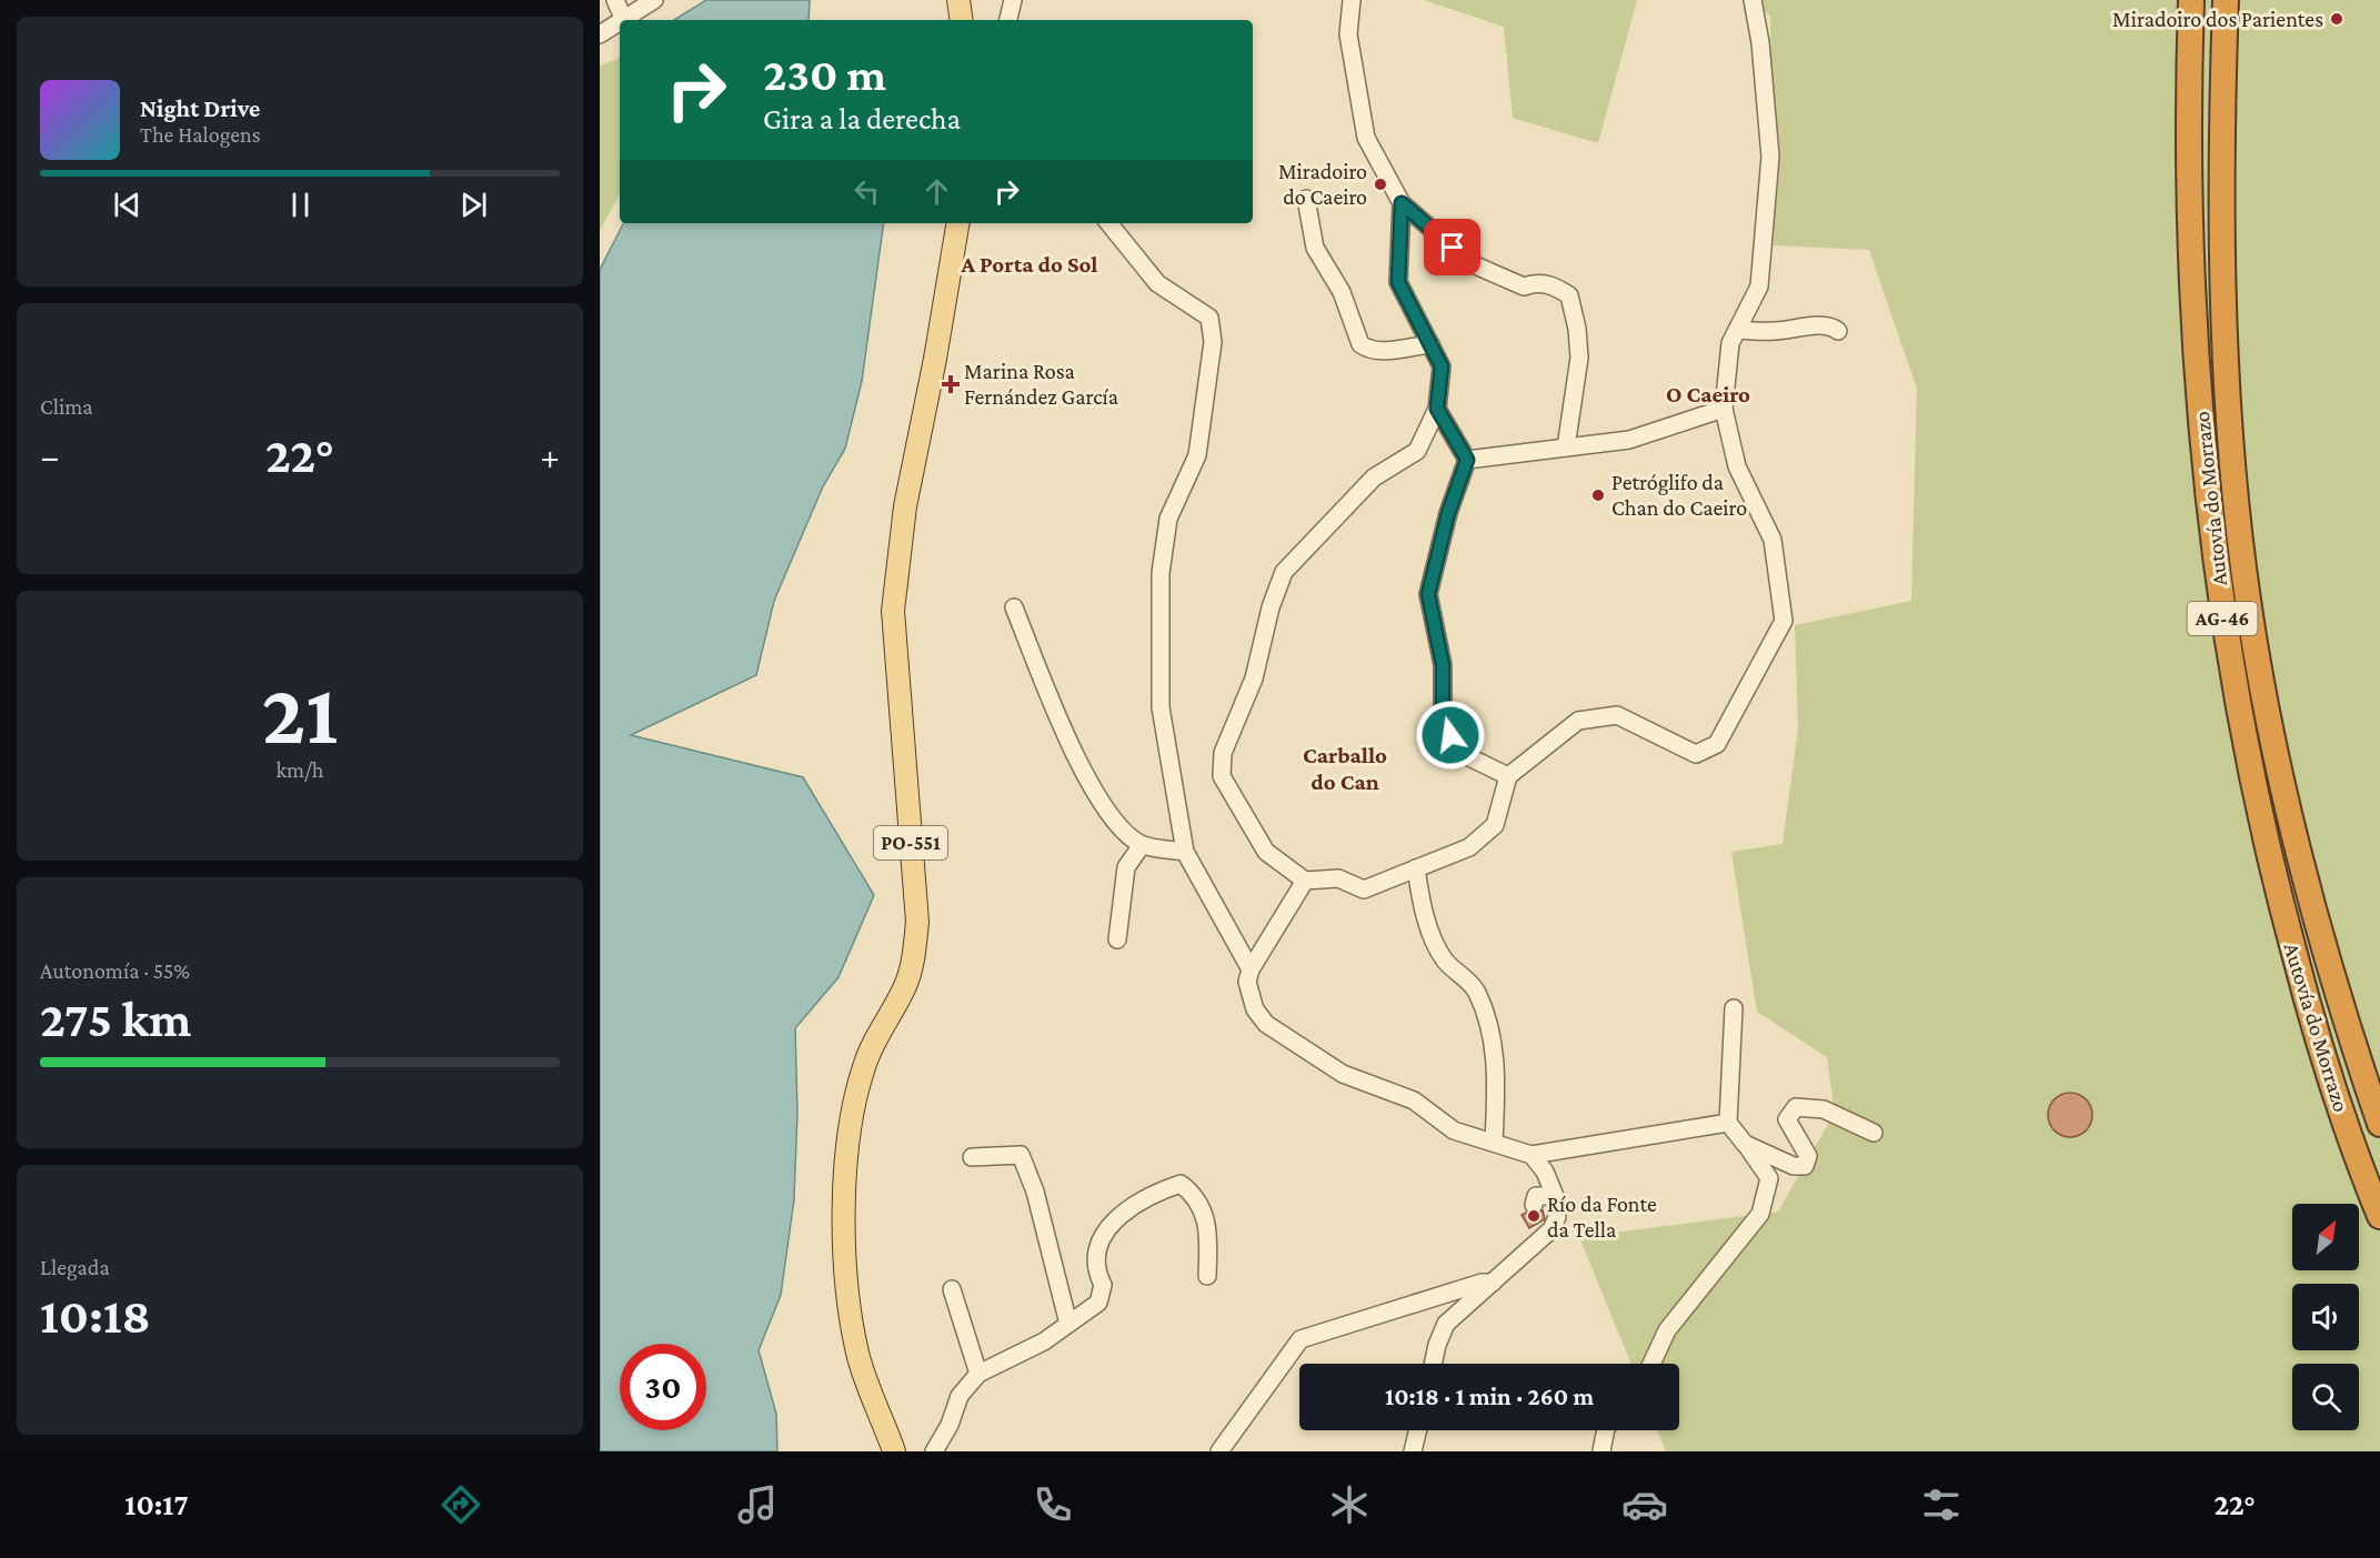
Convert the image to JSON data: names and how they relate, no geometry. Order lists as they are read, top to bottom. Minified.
{"streets":{"highway":["Autovía do Morrazo","AG-46"],"main road":["PO-551"]},"districts":["A Porta do Sol","O Caeiro","Carballo do Can"],"places":{"other":["Miradoiro dos Parientes","Miradoiro do Caeiro","Petróglifo da Chan do Caeiro","Río da Fonte da Tella"],"health":["Marina Rosa Fernández García"]},"north":"top right","page":{"turn":["230 m","Gira a la derecha"],"song":["Night Drive","The Halogens"],"tile":["Clima",["21","km/h"],["Autonomía · 55%","275 km"],["Llegada","10:18"]],"heat":["−","22°","+"],"limit":"30","trip":"10:18 · 1 min · 260 m","tabs":["10:17","22°"]}}
